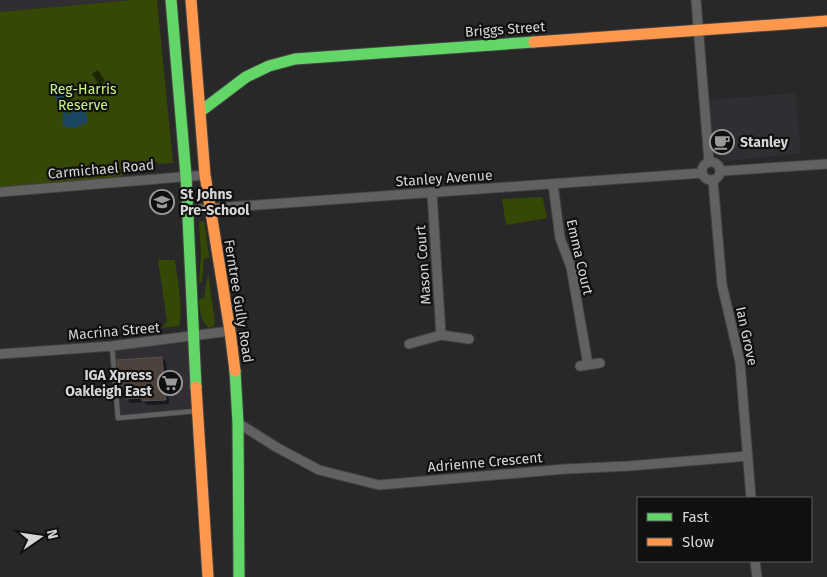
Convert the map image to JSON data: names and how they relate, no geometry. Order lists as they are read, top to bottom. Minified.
{"streets":{"main road":["Briggs Street","Ferntree Gully Road"],"street":["Carmichael Road","Stanley Avenue","Emma Court","Mason Court","Macrina Street","Ian Grove","Adrienne Crescent"]},"crossings":[["Briggs Street","Ferntree Gully Road"],["Carmichael Road","Ferntree Gully Road"],["Stanley Avenue","Emma Court"],["Stanley Avenue","Mason Court"],["Stanley Avenue","Ferntree Gully Road"],["Stanley Avenue","Ian Grove"],["Ferntree Gully Road","Macrina Street"],["Ferntree Gully Road","Adrienne Crescent"],["Ian Grove","Adrienne Crescent"]],"parks":["Reg-Harris Reserve"],"places":{"cafe":["Stanley"],"school or university":["St Johns Pre-School"],"supermarket":["IGA Xpress Oakleigh East"]},"legend":["Fast","Slow"],"north":"right"}
